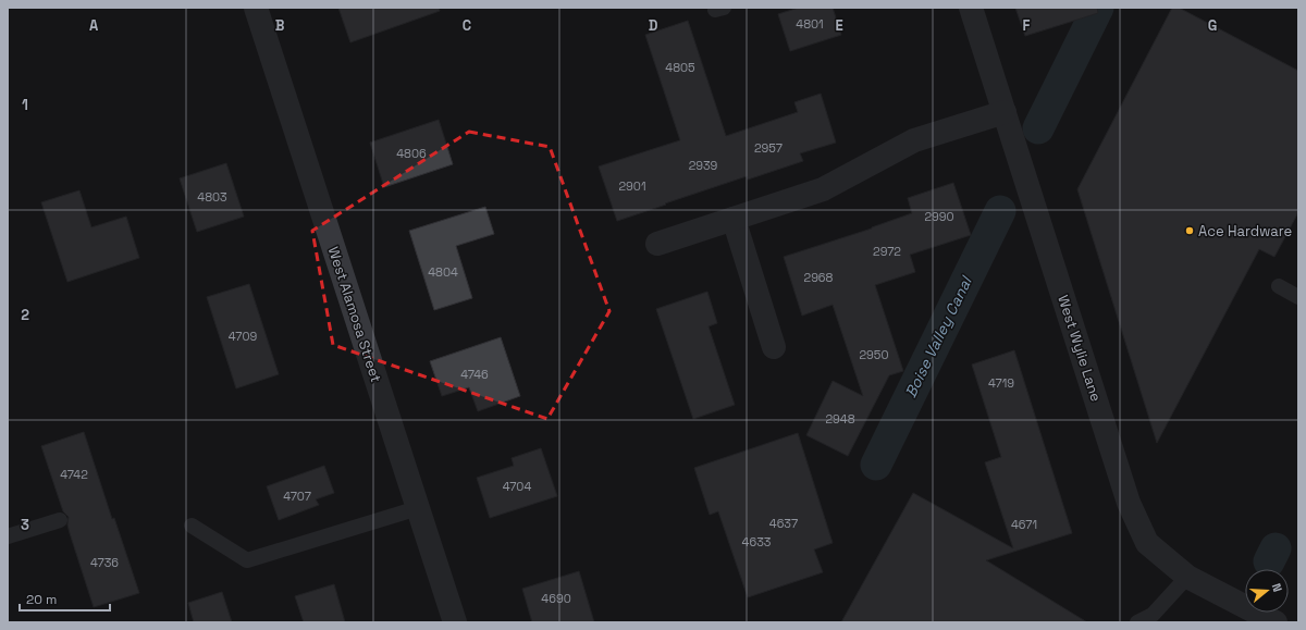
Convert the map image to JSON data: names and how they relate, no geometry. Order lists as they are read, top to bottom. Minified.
{"streets":{"street":["West Alamosa Street","West Wylie Lane"]},"water":["Boise Valley Canal"],"places":["Ace Hardware"],"house_numbers":["4801","4805","2957","4806","2939","2901","4803","2990","2972","4804","2968","4709","2950","4746","4719","2948","4742","4704","4707","4637","4671","4633","4736","4690"],"scale_bar":"20 m","north":"right","grid":{"columns":["A","B","C","D","E","F","G"],"rows":["1","2","3"]}}
